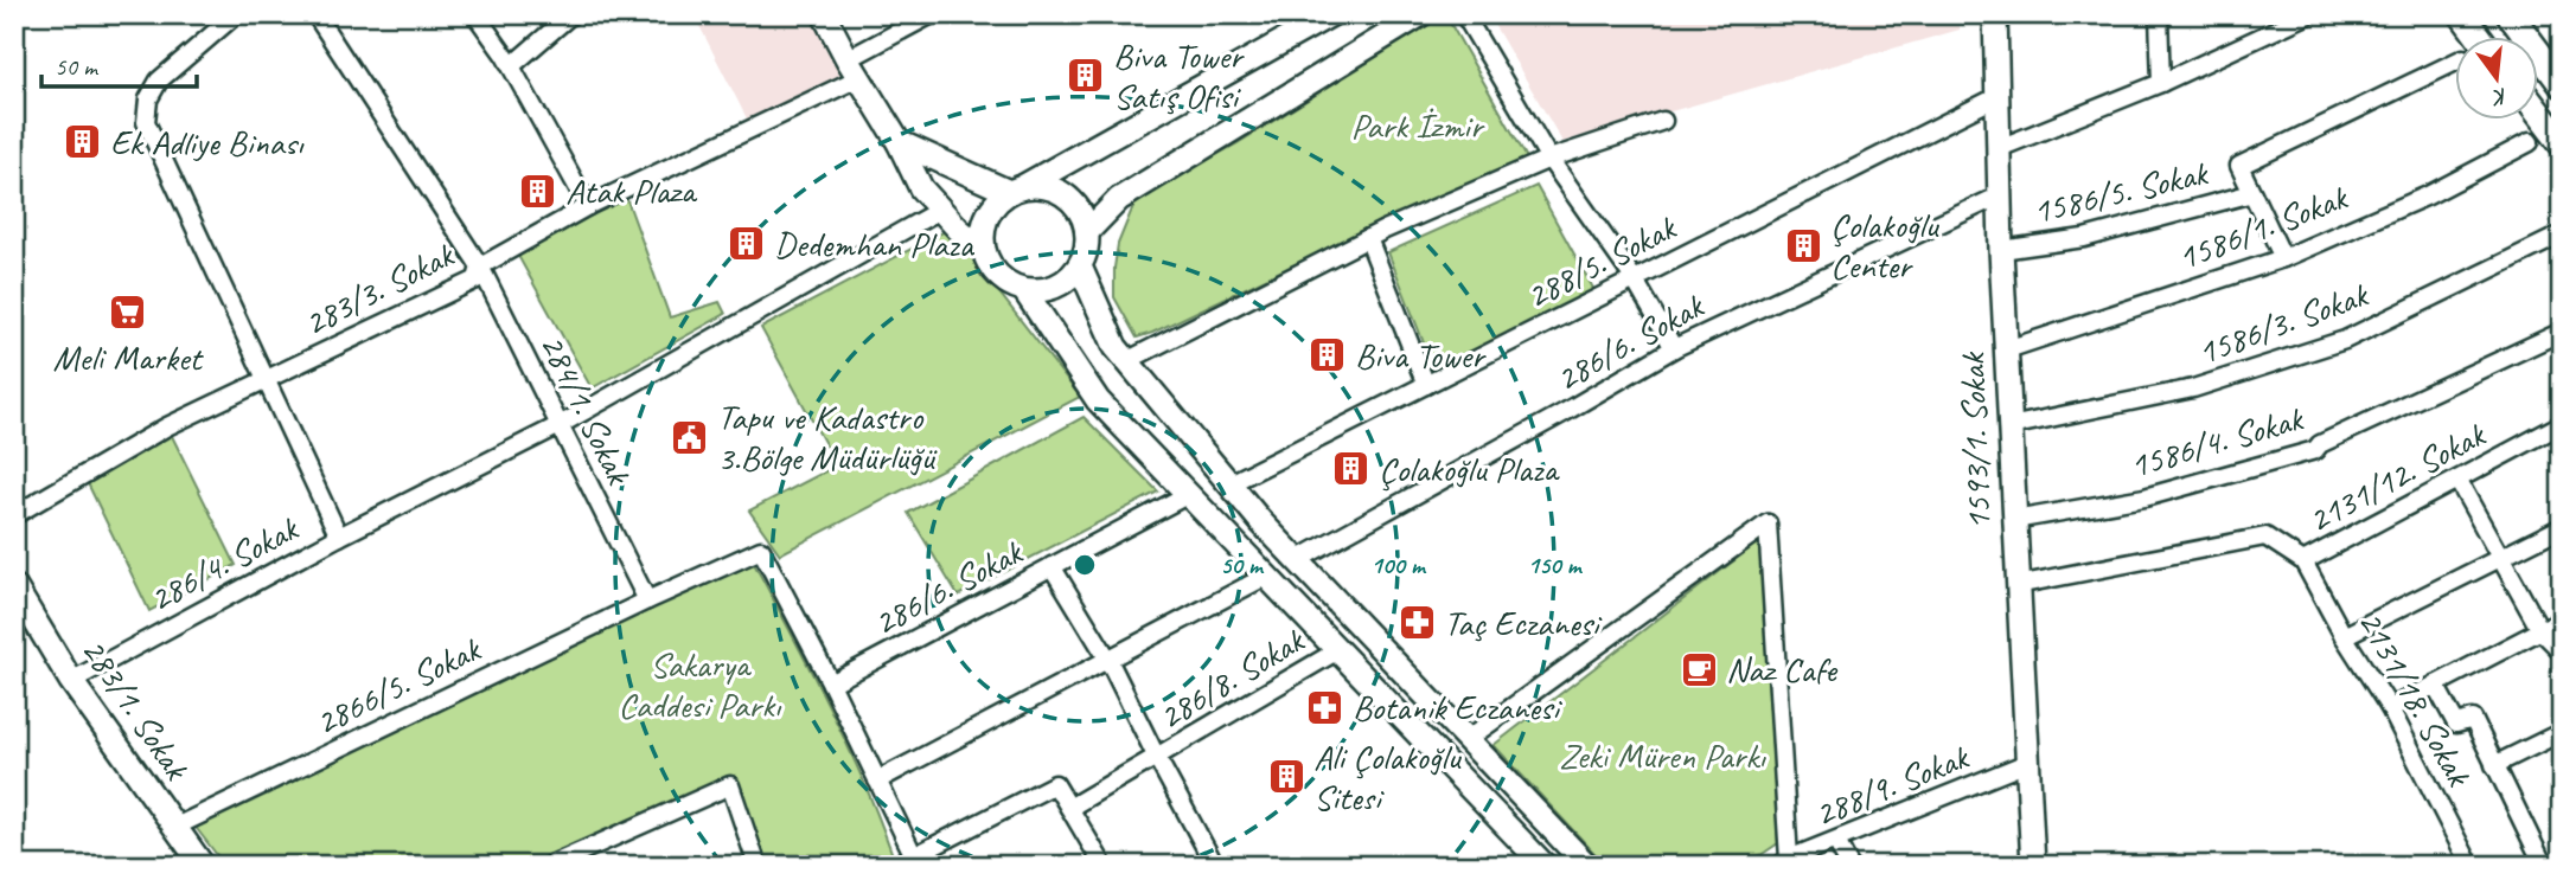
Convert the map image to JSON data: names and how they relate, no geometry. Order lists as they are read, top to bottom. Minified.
{"streets":{"main road":["1593/1. Sokak","283/1. Sokak"],"street":["1586/5. Sokak","1586/1. Sokak","288/5. Sokak","283/3. Sokak","1586/3. Sokak","286/6. Sokak","284/1. Sokak","1586/4. Sokak","2131/12. Sokak","286/4. Sokak","286/8. Sokak","2866/5. Sokak","2131/18. Sokak","288/9. Sokak"]},"crossings":[["1586/5. Sokak","1593/1. Sokak"],["1586/1. Sokak","1593/1. Sokak"],["288/5. Sokak","1593/1. Sokak"],["283/3. Sokak","284/1. Sokak"],["283/3. Sokak","286/4. Sokak"],["1586/3. Sokak","1593/1. Sokak"],["286/6. Sokak","1593/1. Sokak"],["284/1. Sokak","2866/5. Sokak"],["1593/1. Sokak","1586/4. Sokak"],["1593/1. Sokak","2131/12. Sokak"],["1593/1. Sokak","288/9. Sokak"],["2131/12. Sokak","2131/18. Sokak"],["286/4. Sokak","283/1. Sokak"],["2866/5. Sokak","283/1. Sokak"]],"parks":["Park İzmir","Sakarya Caddesi Parkı","Zeki Müren Parkı"],"places":{"building":["Biva Tower Satış Ofisi","Ek Adliye Binası","Atak Plaza","Dedemhan Plaza","Çolakoğlu Center","Biva Tower","Çolakoğlu Plaza","Ali Çolakoğlu Sitesi"],"supermarket":["Meli Market"],"public building":["Tapu ve Kadastro 3.Bölge Müdürlüğü"],"pharmacy":["Taç Eczanesi","Botanik Eczanesi"],"cafe":["Naz Cafe"]},"scale_bar":"50 m","north":"bottom","rings":["50 m","100 m","150 m"]}
